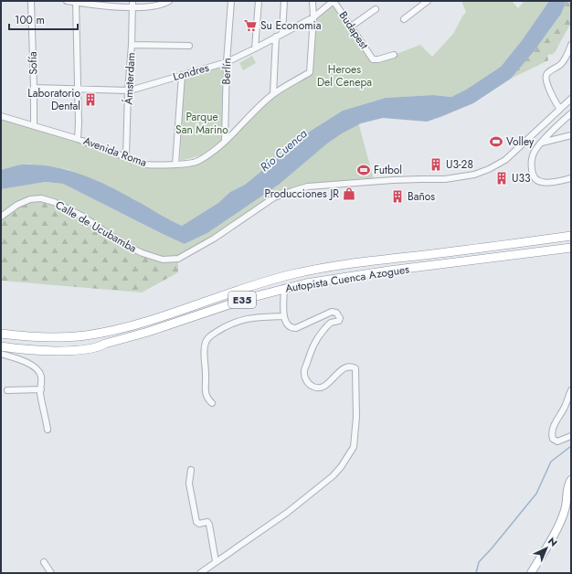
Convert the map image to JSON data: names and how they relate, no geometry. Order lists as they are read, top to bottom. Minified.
{"streets":{"highway":["Autopista Cuenca Azogues","E35"],"street":["Budapest","Sofía","Berlín","Londres","Ámsterdam","Avenida Roma","Calle de Ucubamba"]},"crossings":[["Budapest","Londres"],["Sofía","Londres"],["Sofía","Avenida Roma"],["Berlín","Londres"],["Berlín","Avenida Roma"],["Londres","Ámsterdam"],["Londres","Avenida Roma"],["Ámsterdam","Avenida Roma"]],"water":["Río Cuenca"],"parks":["Heroes Del Cenepa","Parque San Marino"],"places":{"supermarket":["Su Economia"],"building":["Laboratorio Dental","U3-28","U33","Baños"],"sports":["Volley","Futbol"],"shop":["Producciones JR"]},"scale_bar":"100 m","north":"top right"}
